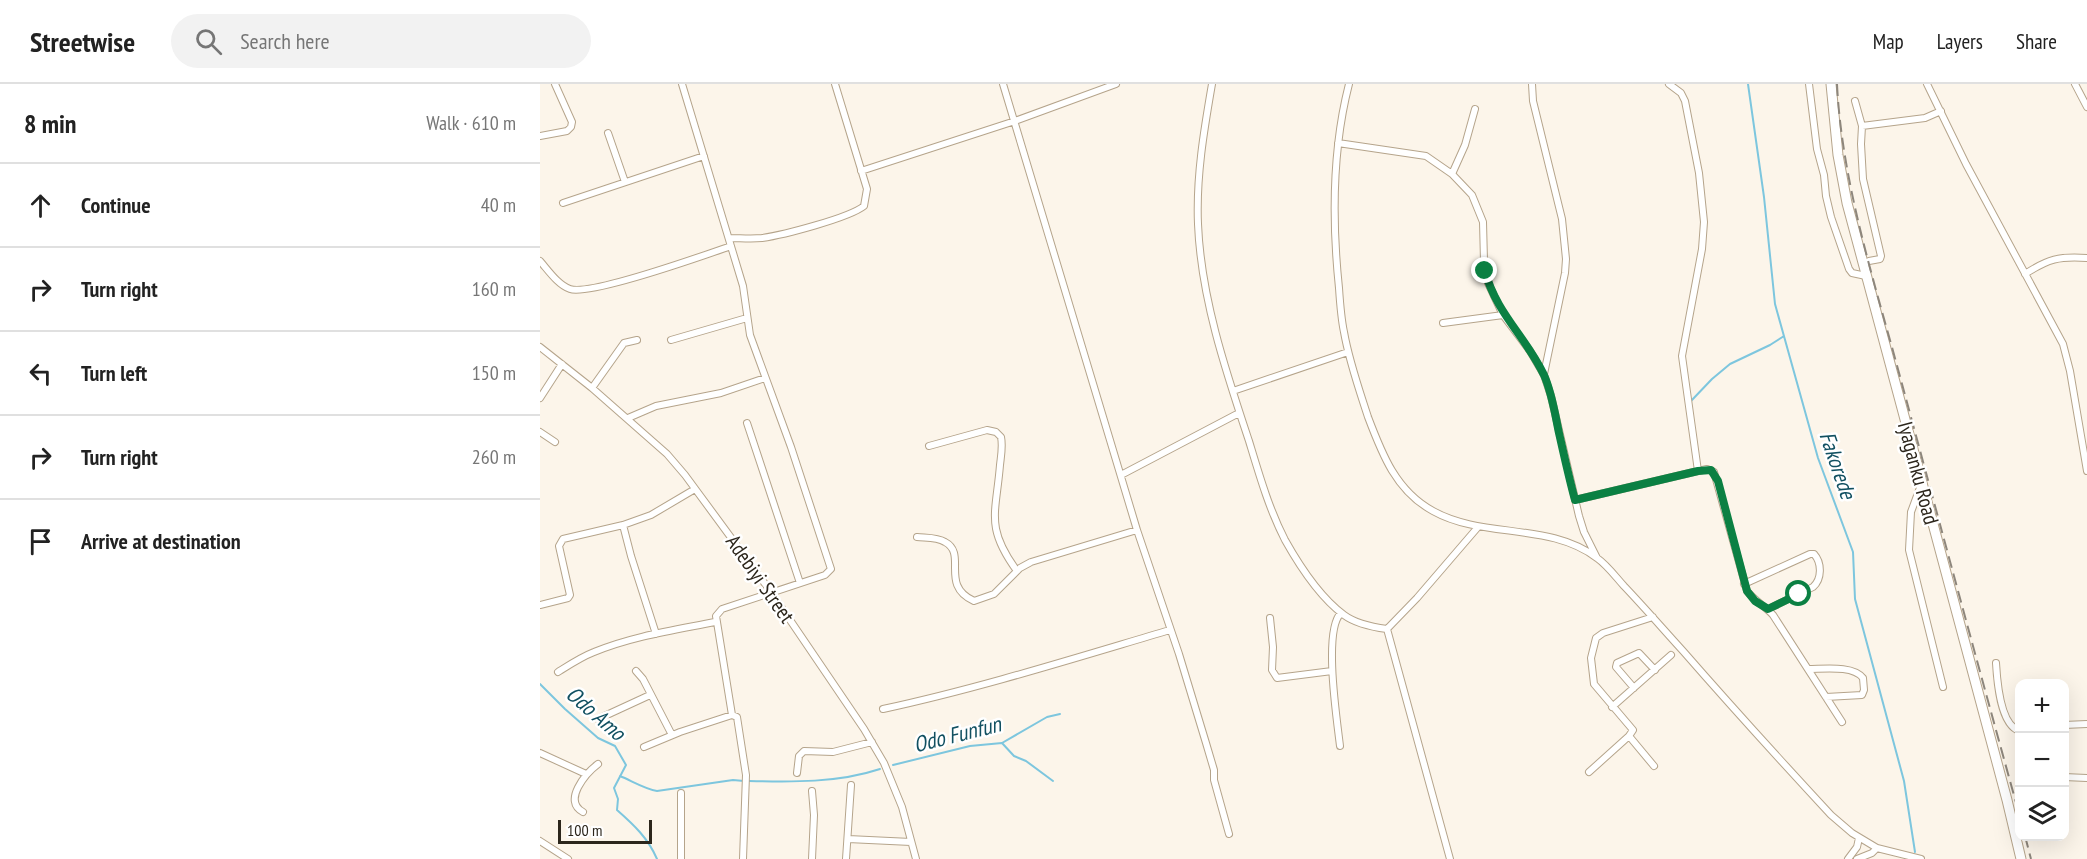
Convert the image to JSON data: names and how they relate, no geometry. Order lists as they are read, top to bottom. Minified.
{"streets":{"highway":["Iyaganku Road"],"street":["Adebiyi Street"]},"water":["Fakorede","Odo Amo","Odo Funfun"],"scale_bar":"100 m","page":{"header":"Streetwise","search":"Search here","nav":["Map","Layers","Share"],"heading":["8 min","Walk · 610 m"],"list":[["Continue","40 m"],["Turn right","160 m"],["Turn left","150 m"],["Turn right","260 m"],"Arrive at destination"],"map_buttons":["+","−"],"scale":"100 m"}}
